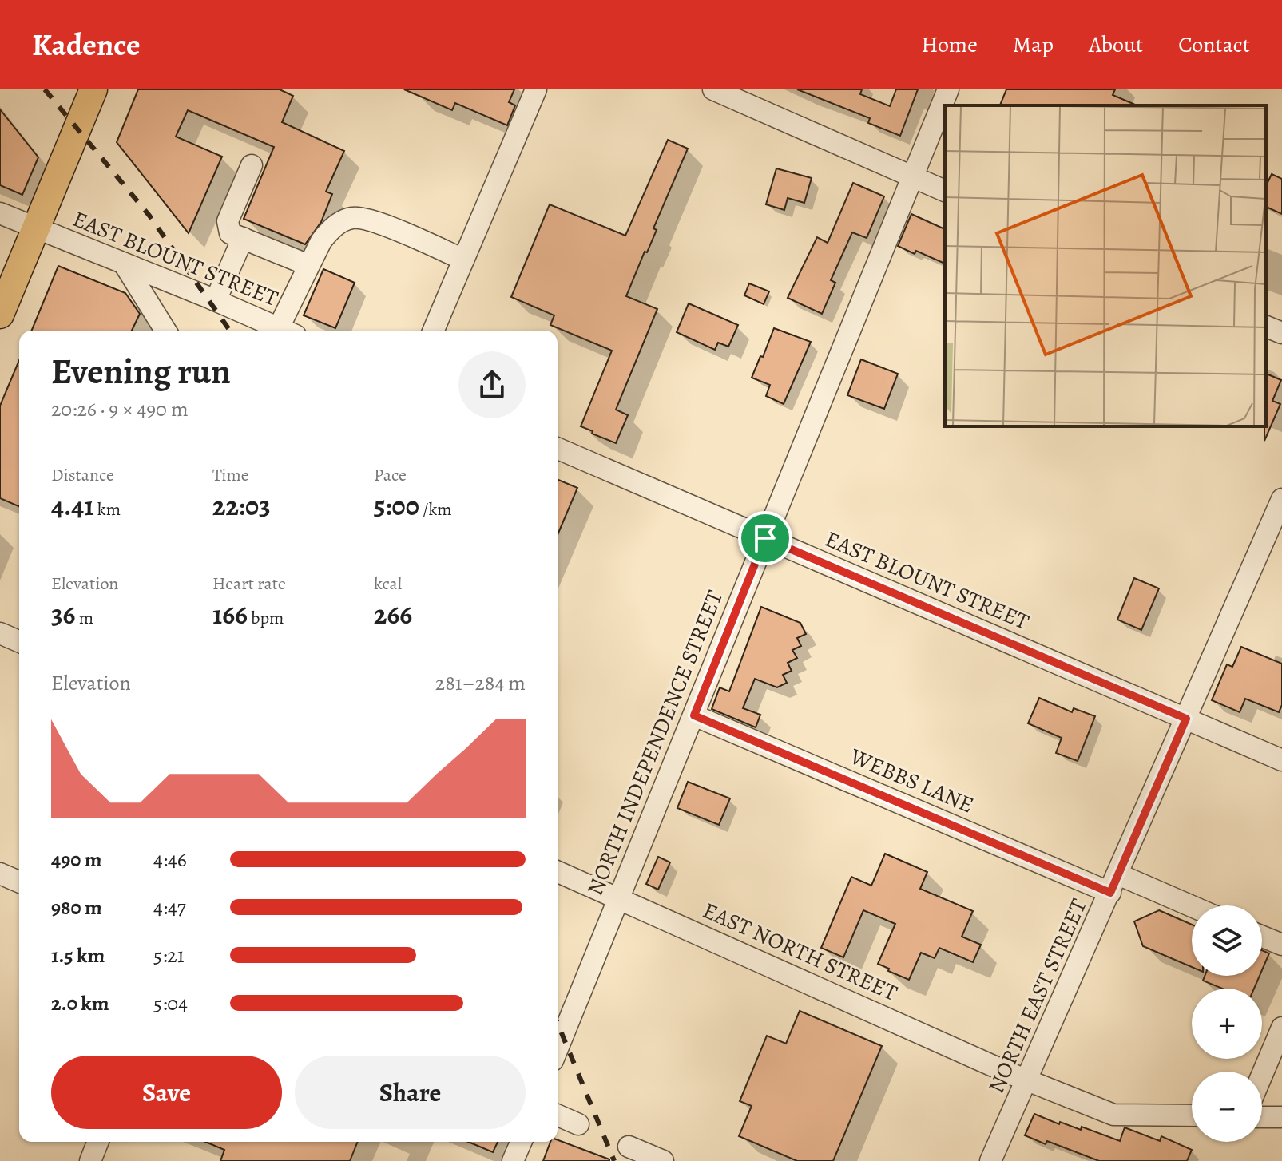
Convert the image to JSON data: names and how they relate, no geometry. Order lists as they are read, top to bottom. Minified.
{"streets":{"street":["EAST BLOUNT STREET","NORTH INDEPENDENCE STREET","WEBBS LANE","EAST NORTH STREET","NORTH EAST STREET"]},"crossings":[["EAST BLOUNT STREET","NORTH INDEPENDENCE STREET"],["EAST BLOUNT STREET","NORTH EAST STREET"],["NORTH INDEPENDENCE STREET","WEBBS LANE"],["NORTH INDEPENDENCE STREET","EAST NORTH STREET"],["WEBBS LANE","NORTH EAST STREET"],["EAST NORTH STREET","NORTH EAST STREET"]],"page":{"header":"Kadence","nav":["Home","Map","About","Contact"],"heading":["Evening run","20:26 · 9 × 490 m"],"stats":[["Distance","4.41 km"],["Time","22:03"],["Pace","5:00 /km"],["Elevation","36 m"],["Heart rate","166 bpm"],["kcal","266"]],"chart":["Elevation","281–284 m"],"list":[{"name":"490 m","note":"4:46"},{"name":"980 m","note":"4:47"},{"name":"1.5 km","note":"5:21"},{"name":"2.0 km","note":"5:04"}],"map_buttons":["+","−"],"buttons":["Save","Share"]}}
